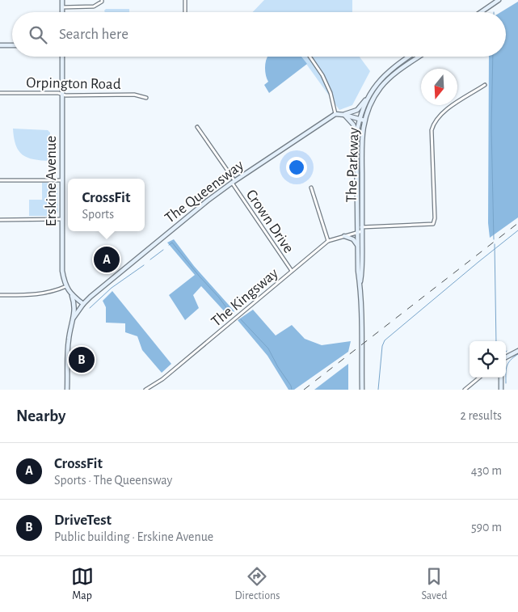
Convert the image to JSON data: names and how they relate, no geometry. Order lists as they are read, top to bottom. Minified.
{"streets":{"street":["Orpington Road","The Parkway","Erskine Avenue","The Queensway","Crown Drive","The Kingsway"]},"crossings":[["Orpington Road","Erskine Avenue"],["The Parkway","The Kingsway"],["Erskine Avenue","The Queensway"],["The Queensway","Crown Drive"],["Crown Drive","The Kingsway"]],"north":"bottom","page":{"search":"Search here","popup":["CrossFit","Sports"],"pins":["A","B"],"heading":["Nearby","2 results"],"list":[{"mark":"A","name":"CrossFit","note":"Sports · The Queensway","value":"430 m"},{"mark":"B","name":"DriveTest","note":"Public building · Erskine Avenue","value":"590 m"}],"nav":["Map","Directions","Saved"]}}
